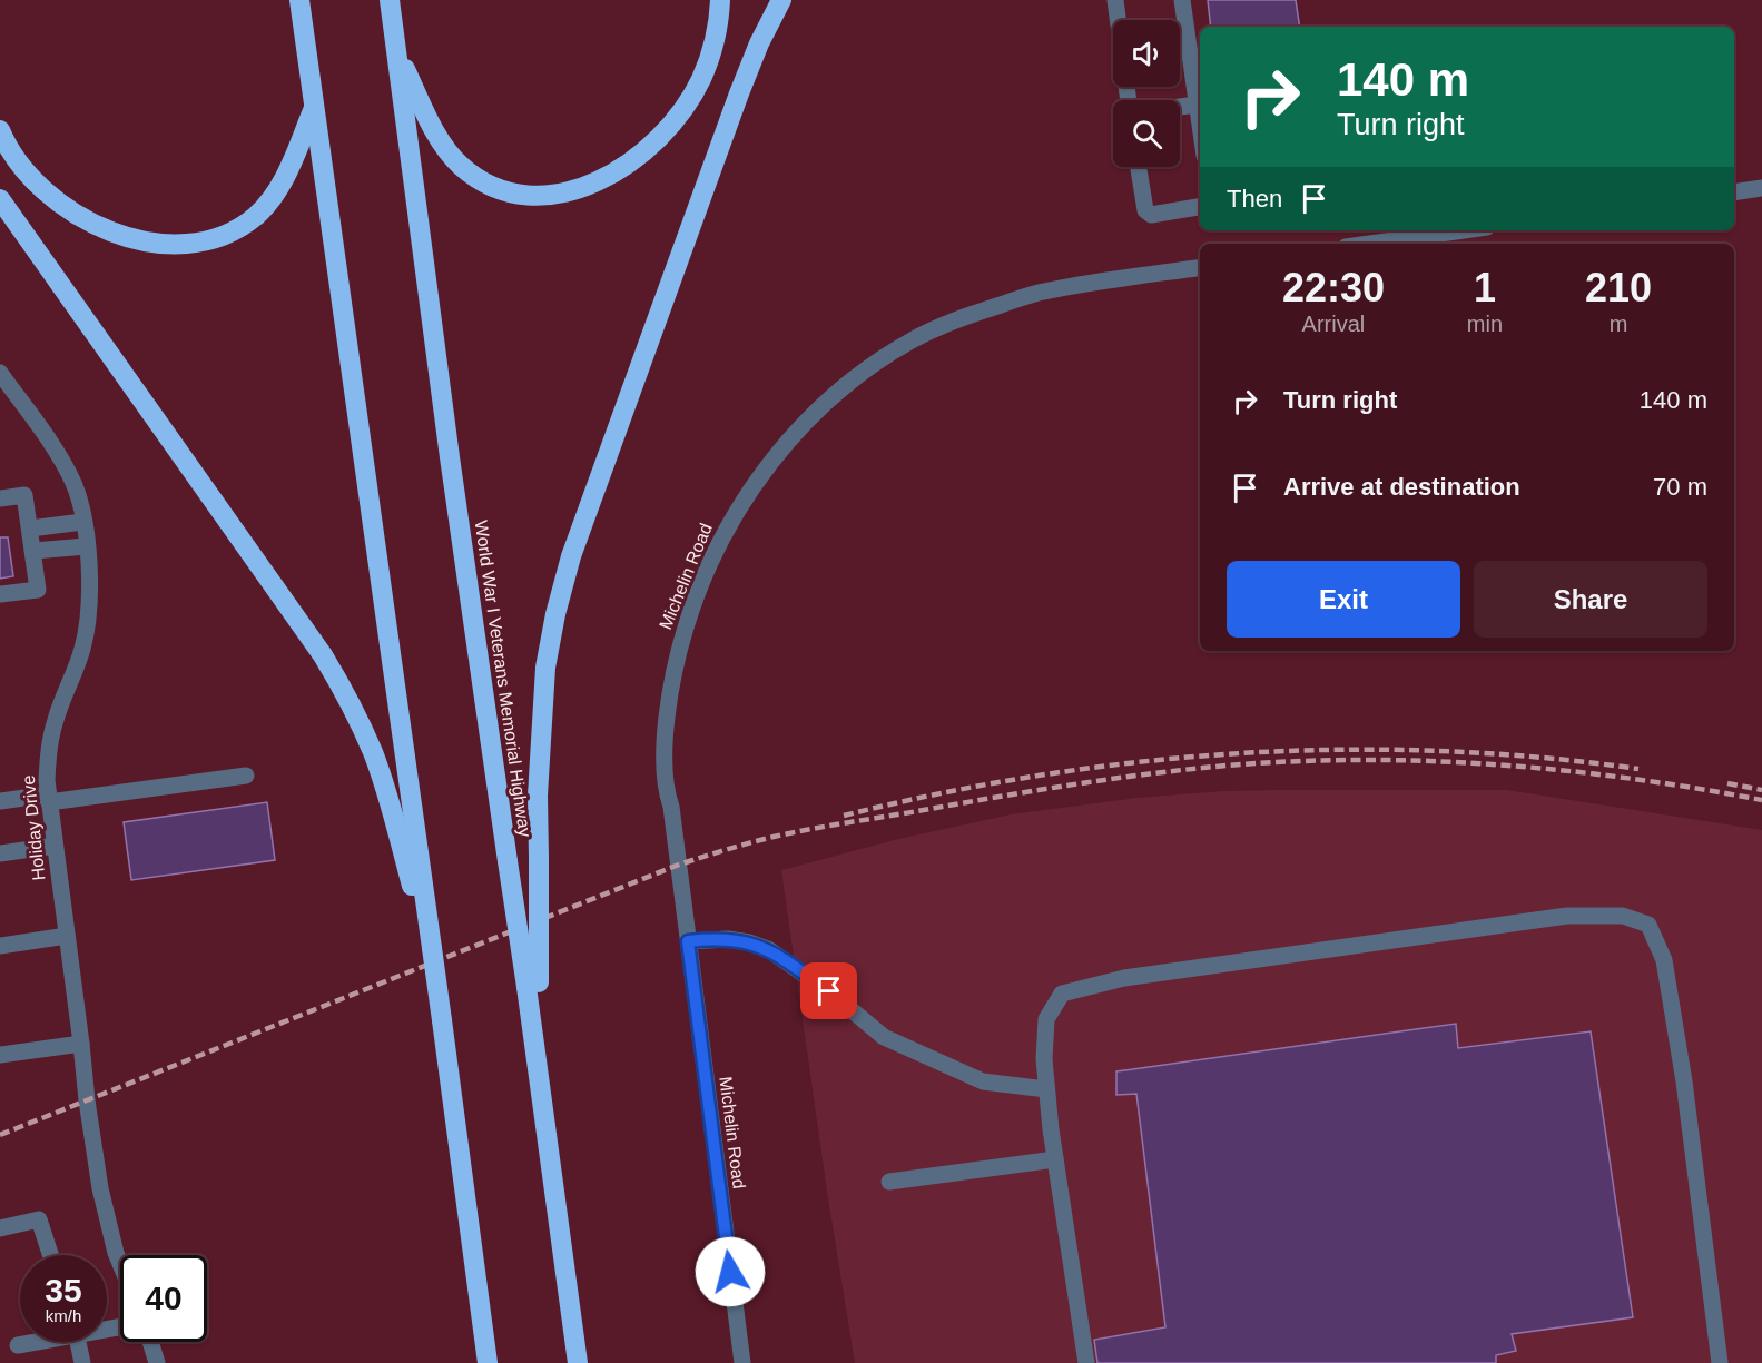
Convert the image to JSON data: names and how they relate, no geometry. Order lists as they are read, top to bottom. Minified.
{"streets":{"highway":["World War I Veterans Memorial Highway"],"street":["Michelin Road","Holiday Drive"]},"page":{"turn":["140 m","Turn right"],"then":"Then","eta":["22:30","Arrival","1","min","210","m"],"list":[{"name":"Turn right","value":"140 m"},{"name":"Arrive at destination","value":"70 m"}],"buttons":["Exit","Share"],"speed":"35 km/h","limit":"40"}}
